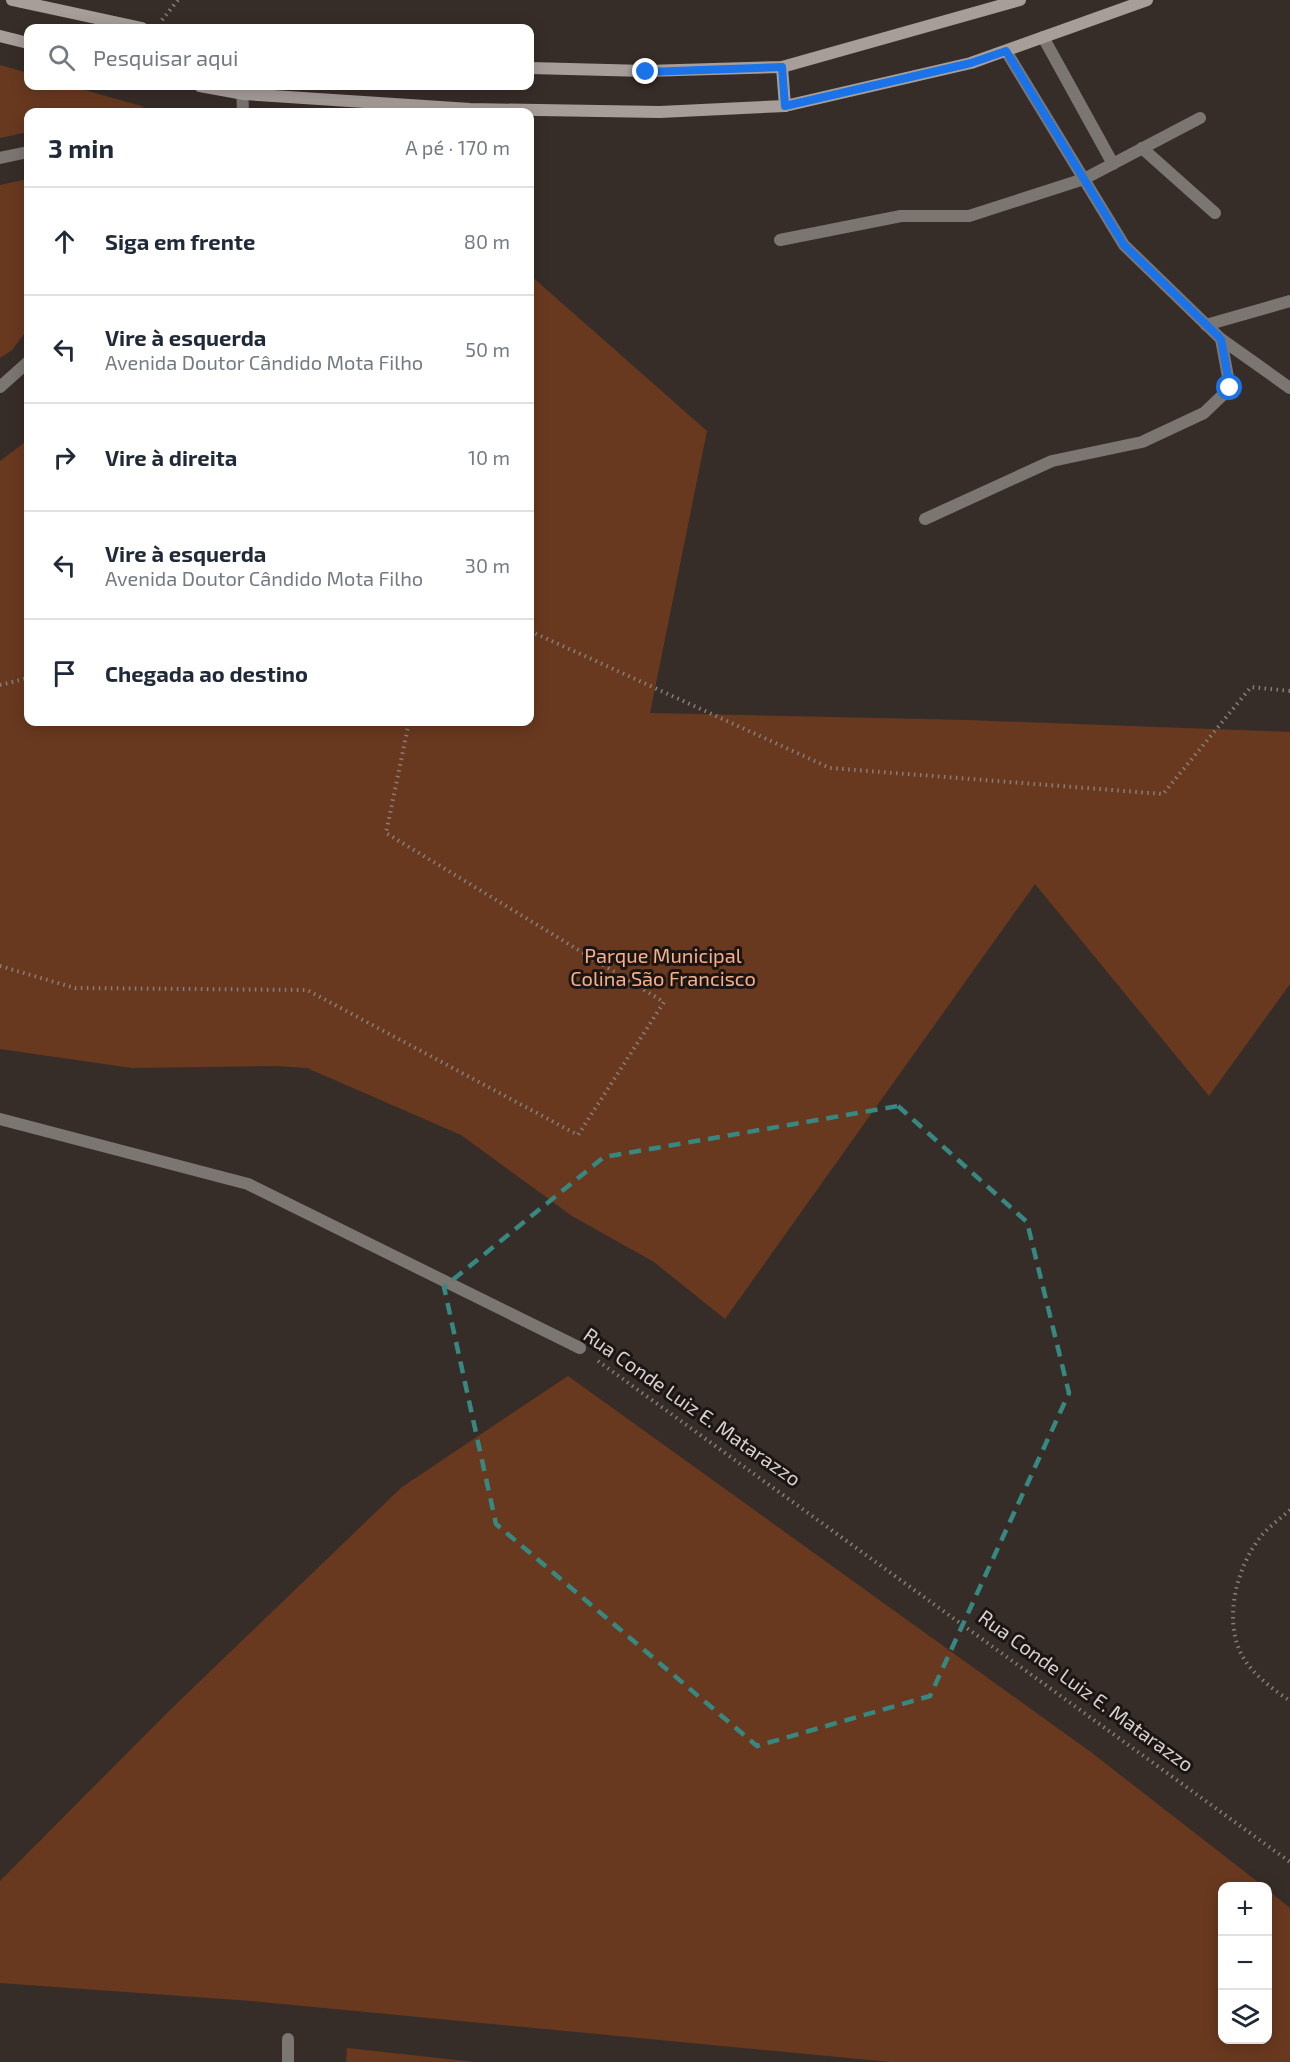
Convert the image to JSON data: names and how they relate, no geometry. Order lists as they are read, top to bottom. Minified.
{"streets":{"street":["Rua Conde Luiz E. Matarazzo"]},"parks":["Parque Municipal Colina São Francisco"],"page":{"search":"Pesquisar aqui","heading":["3 min","A pé · 170 m"],"list":[["Siga em frente","80 m"],["Vire à esquerda","Avenida Doutor Cândido Mota Filho","50 m"],["Vire à direita","10 m"],["Vire à esquerda","Avenida Doutor Cândido Mota Filho","30 m"],"Chegada ao destino"],"map_buttons":["+","−"]}}
